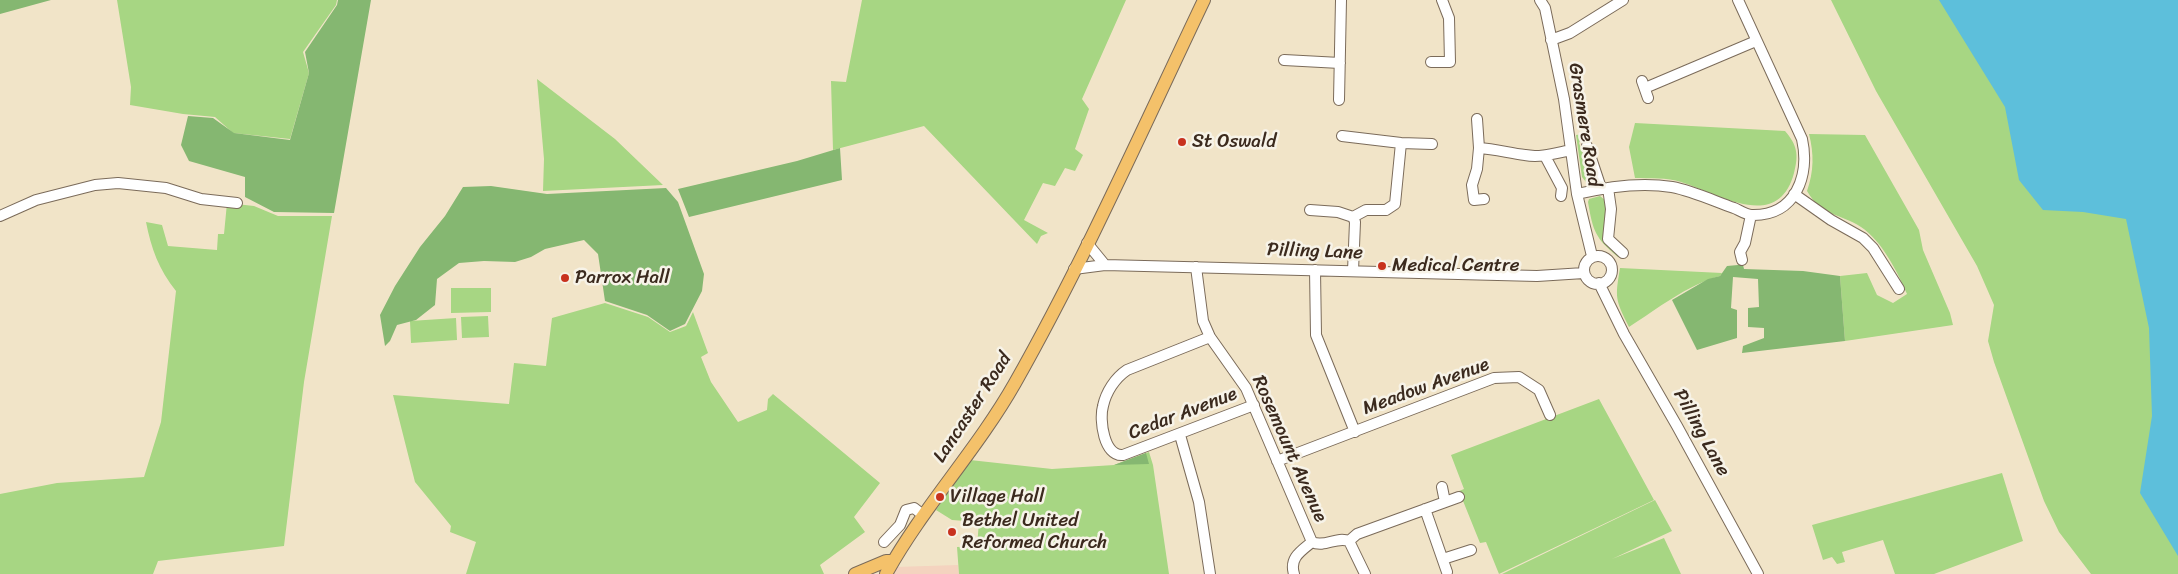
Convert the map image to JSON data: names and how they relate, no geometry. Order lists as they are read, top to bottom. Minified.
{"streets":{"main road":["Lancaster Road"],"street":["Grasmere Road","Pilling Lane","Meadow Avenue","Cedar Avenue","Rosemount Avenue"]},"crossings":[["Grasmere Road","Pilling Lane"],["Pilling Lane","Meadow Avenue"],["Pilling Lane","Lancaster Road"],["Pilling Lane","Rosemount Avenue"],["Meadow Avenue","Rosemount Avenue"],["Cedar Avenue","Rosemount Avenue"]],"places":["St Oswald","Medical Centre","Parrox Hall","Village Hall","Bethel United Reformed Church"]}
